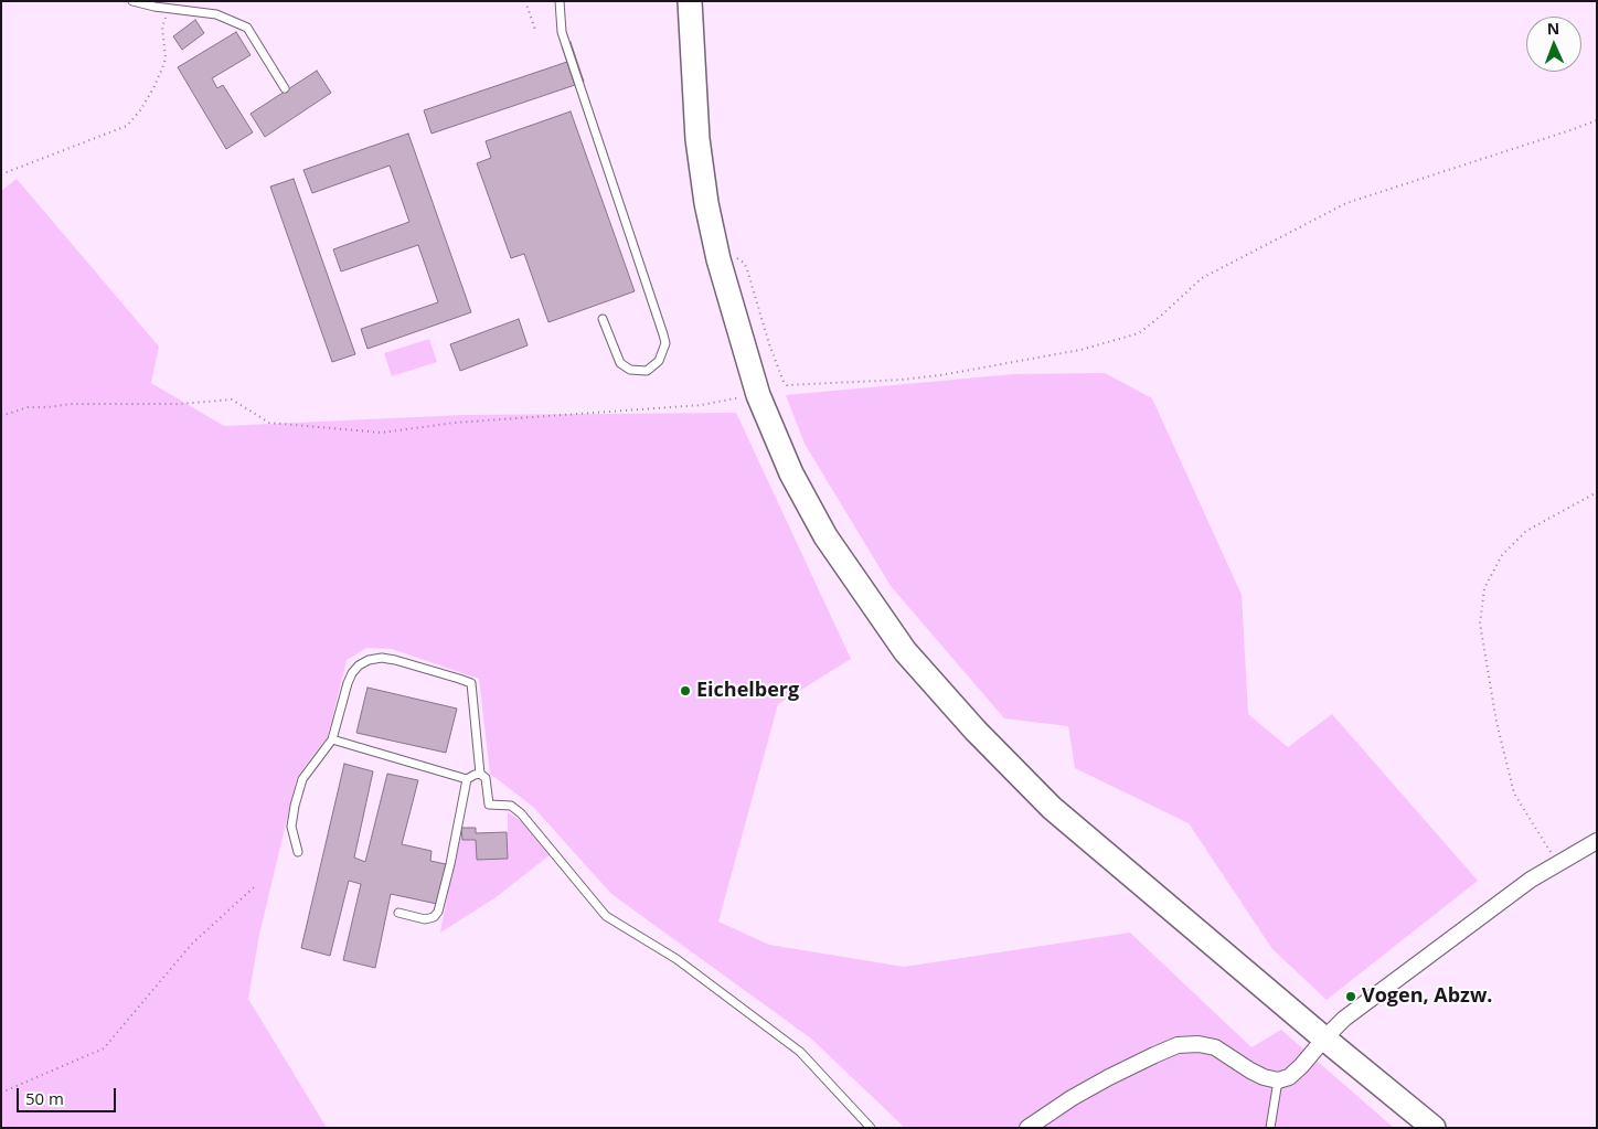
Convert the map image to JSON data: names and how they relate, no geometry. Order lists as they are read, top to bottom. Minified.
{"places":["Eichelberg","Vogen, Abzw."],"scale_bar":"50 m","north":"top"}
